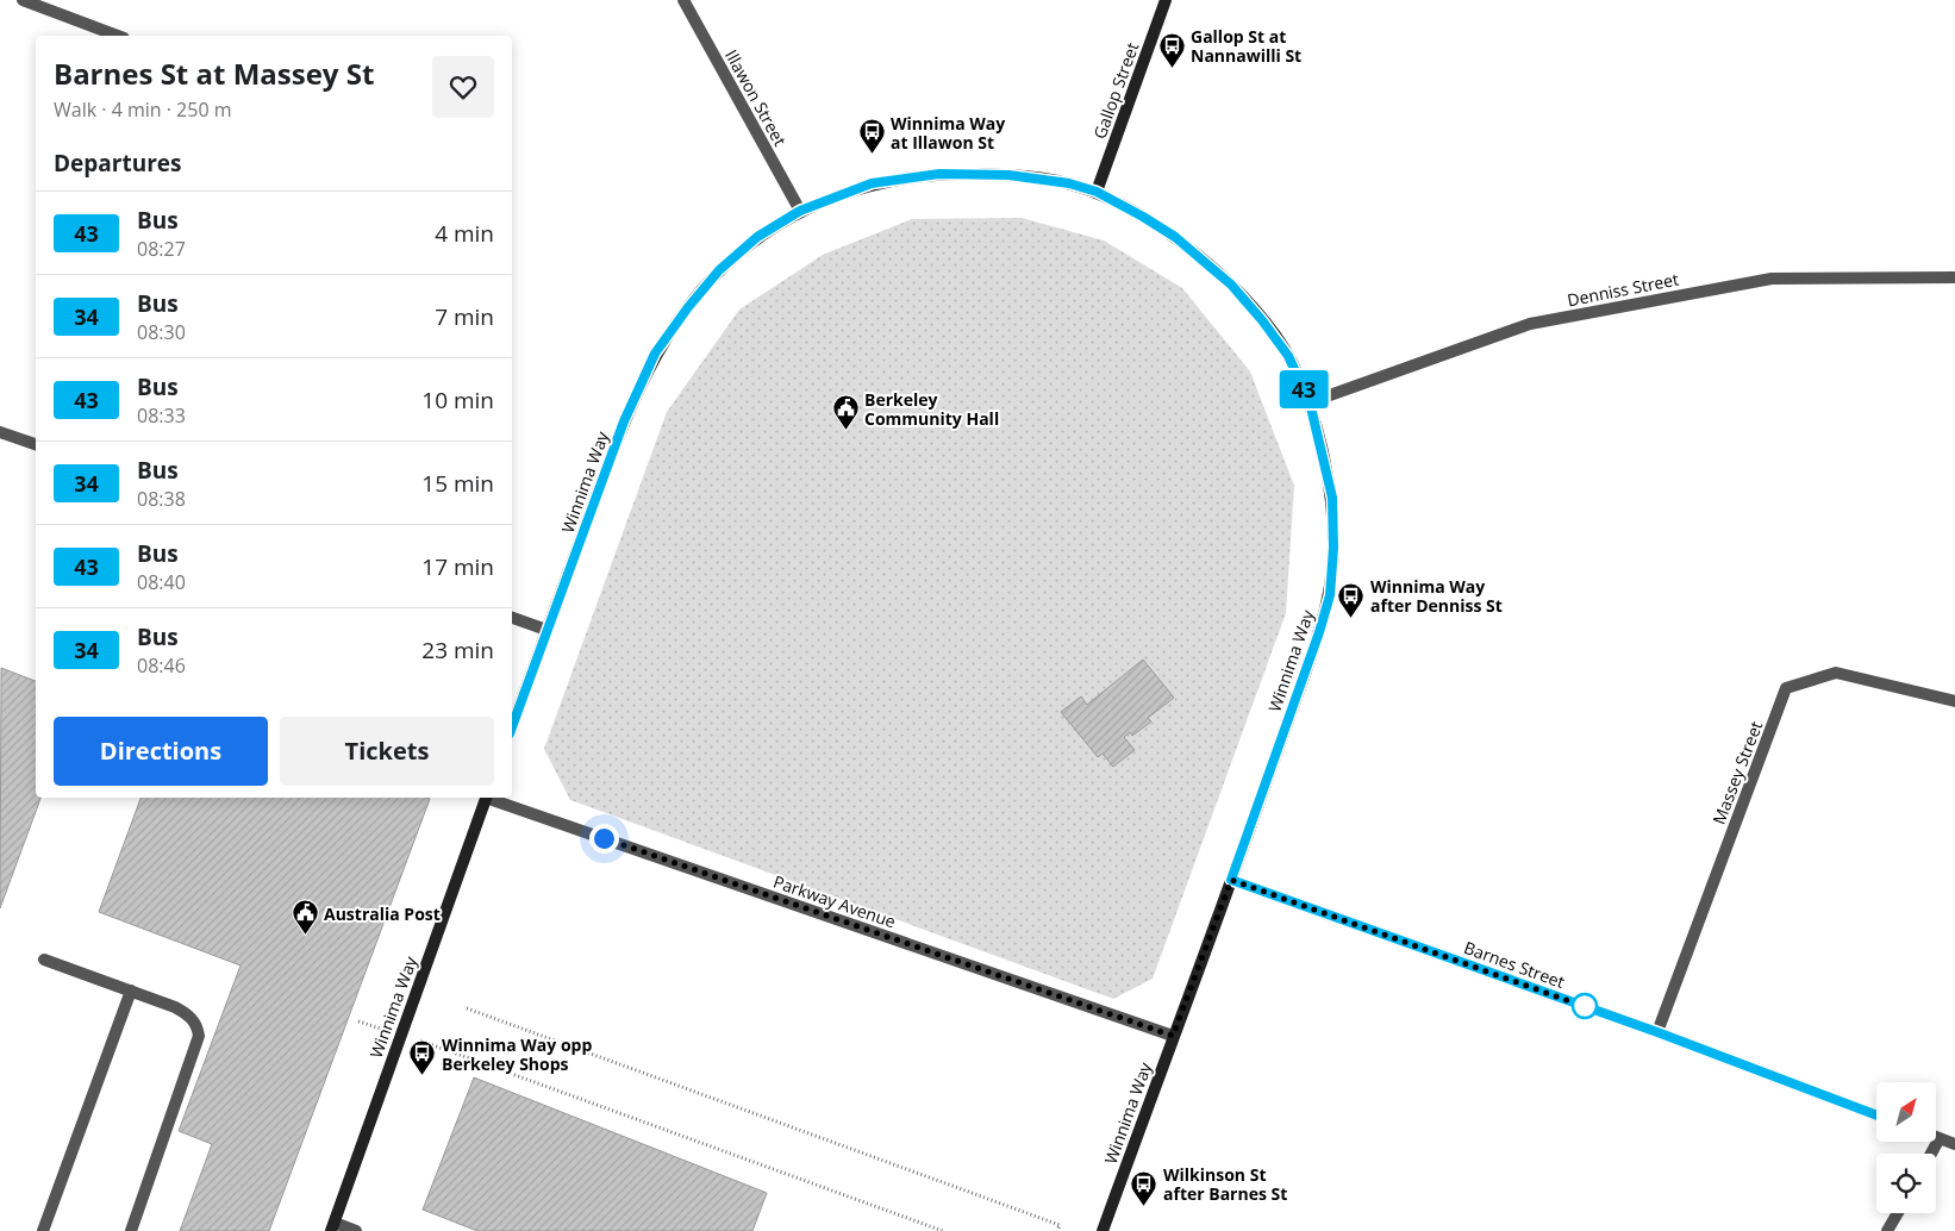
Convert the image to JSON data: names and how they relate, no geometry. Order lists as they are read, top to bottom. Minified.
{"streets":{"street":["Gallop Street","Illawon Street","Denniss Street","Winnima Way","Massey Street","Parkway Avenue","Barnes Street"]},"crossings":[["Gallop Street","Winnima Way"],["Illawon Street","Winnima Way"],["Denniss Street","Winnima Way"],["Winnima Way","Parkway Avenue"],["Winnima Way","Barnes Street"],["Massey Street","Barnes Street"]],"places":{"bus stop":["Gallop St at Nannawilli St","Winnima Way at Illawon St","Winnima Way after Denniss St","Winnima Way opp Berkeley Shops","Wilkinson St after Barnes St"],"public building":["Berkeley Community Hall","Australia Post"]},"lines":["bus line 43"],"north":"top right","page":{"on_map":"43","heading":[["Barnes St at Massey St","Walk · 4 min · 250 m"],"Departures"],"list":[{"mark":"43","name":"Bus","note":"08:27","value":"4 min"},{"mark":"34","name":"Bus","note":"08:30","value":"7 min"},{"mark":"43","name":"Bus","note":"08:33","value":"10 min"},{"mark":"34","name":"Bus","note":"08:38","value":"15 min"},{"mark":"43","name":"Bus","note":"08:40","value":"17 min"},{"mark":"34","name":"Bus","note":"08:46","value":"23 min"}],"buttons":["Directions","Tickets"]}}
